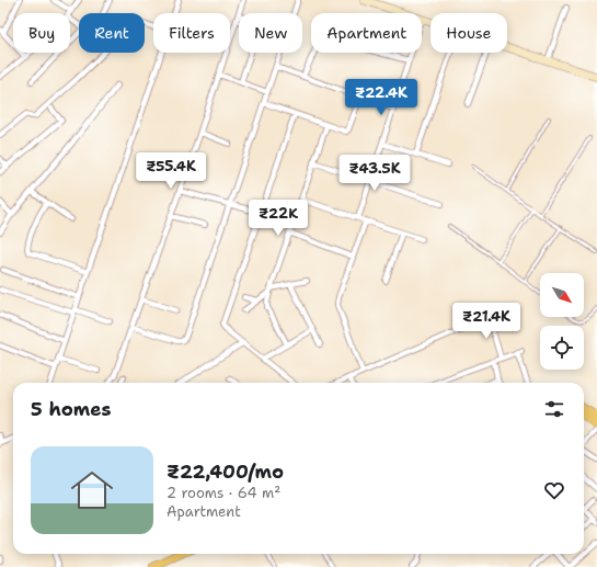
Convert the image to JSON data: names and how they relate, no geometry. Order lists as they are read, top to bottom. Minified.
{"north":"bottom right","page":{"chip":["Buy","Rent","Filters","New","Apartment","House"],"price":["₹22.4K","₹55.4K","₹43.5K","₹22K","₹21.4K"],"heading":"5 homes","list":[{"name":"₹22,400/mo","note":"2 rooms · 64 m² · Apartment"}]}}
